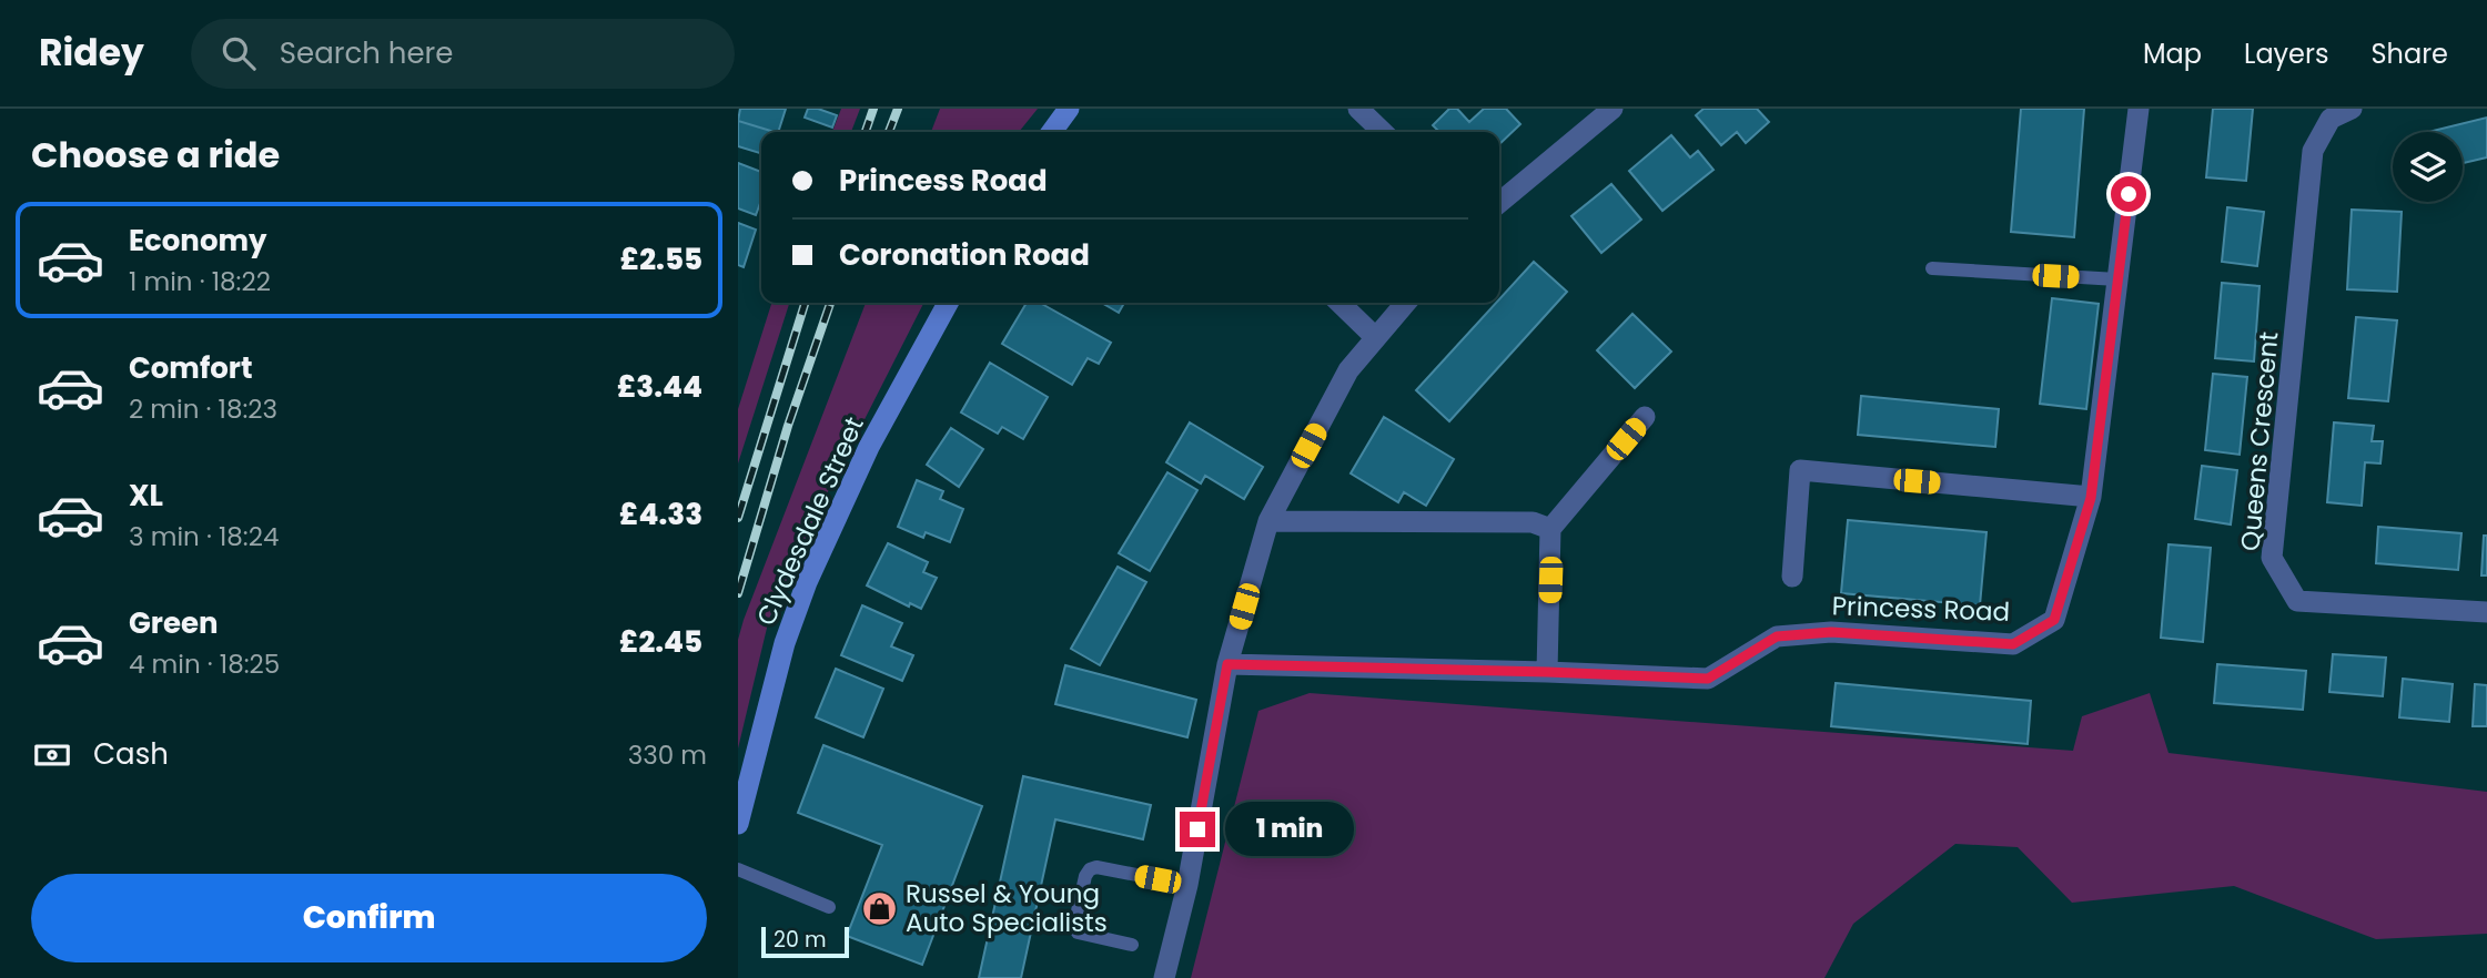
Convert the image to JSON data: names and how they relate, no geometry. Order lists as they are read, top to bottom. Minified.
{"streets":{"main road":["Clydesdale Street"],"street":["Queens Crescent","Princess Road"]},"places":{"shop":["Russel & Young Auto Specialists"]},"scale_bar":"20 m","page":{"header":"Ridey","search":"Search here","nav":["Map","Layers","Share"],"heading":"Choose a ride","banner":["Princess Road","Coronation Road"],"list":[{"name":"Economy","note":"1 min · 18:22","value":"£2.55"},{"name":"Comfort","note":"2 min · 18:23","value":"£3.44"},{"name":"XL","note":"3 min · 18:24","value":"£4.33"},{"name":"Green","note":"4 min · 18:25","value":"£2.45"}],"pay":["Cash","330 m"],"bubble":"1 min","buttons":"Confirm","scale":"20 m"}}
